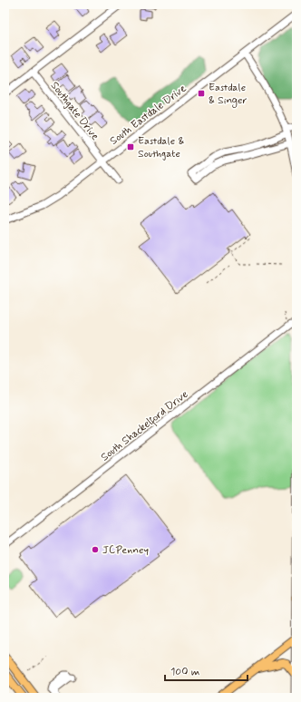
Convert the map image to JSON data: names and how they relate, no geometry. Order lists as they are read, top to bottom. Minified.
{"streets":{"street":["Southgate Drive","South Eastdale Drive","South Shackelford Drive"]},"crossings":[["Southgate Drive","South Eastdale Drive"]],"places":{"transit":["Eastdale & Singer","Eastdale & Southgate"],"other":["JCPenney"]},"scale_bar":"100 m"}
